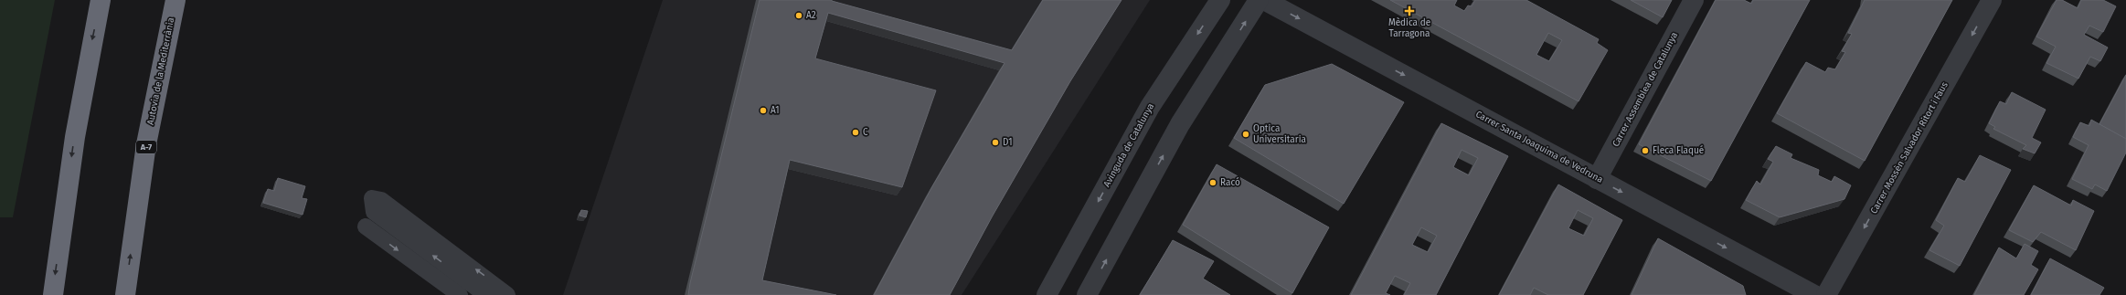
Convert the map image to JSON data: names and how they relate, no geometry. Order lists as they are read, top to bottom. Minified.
{"streets":{"highway":["Autovia de la Mediterrània","A-7"],"street":["Carrer Assemblea de Catalunya","Avinguda de Catalunya","Carrer Santa Joaquima de Vedruna","Carrer Mossèn Salvador Ritort i Faus"]},"crossings":[["Carrer Assemblea de Catalunya","Carrer Santa Joaquima de Vedruna"]],"one_way":["Carrer Santa Joaquima de Vedruna","Carrer Mossèn Salvador Ritort i Faus"],"places":{"health":["Mèdica de Tarragona"],"other":["A2","A1","C","Optica Universitaria","D1","Fleca Flaqué","Racó"]}}
